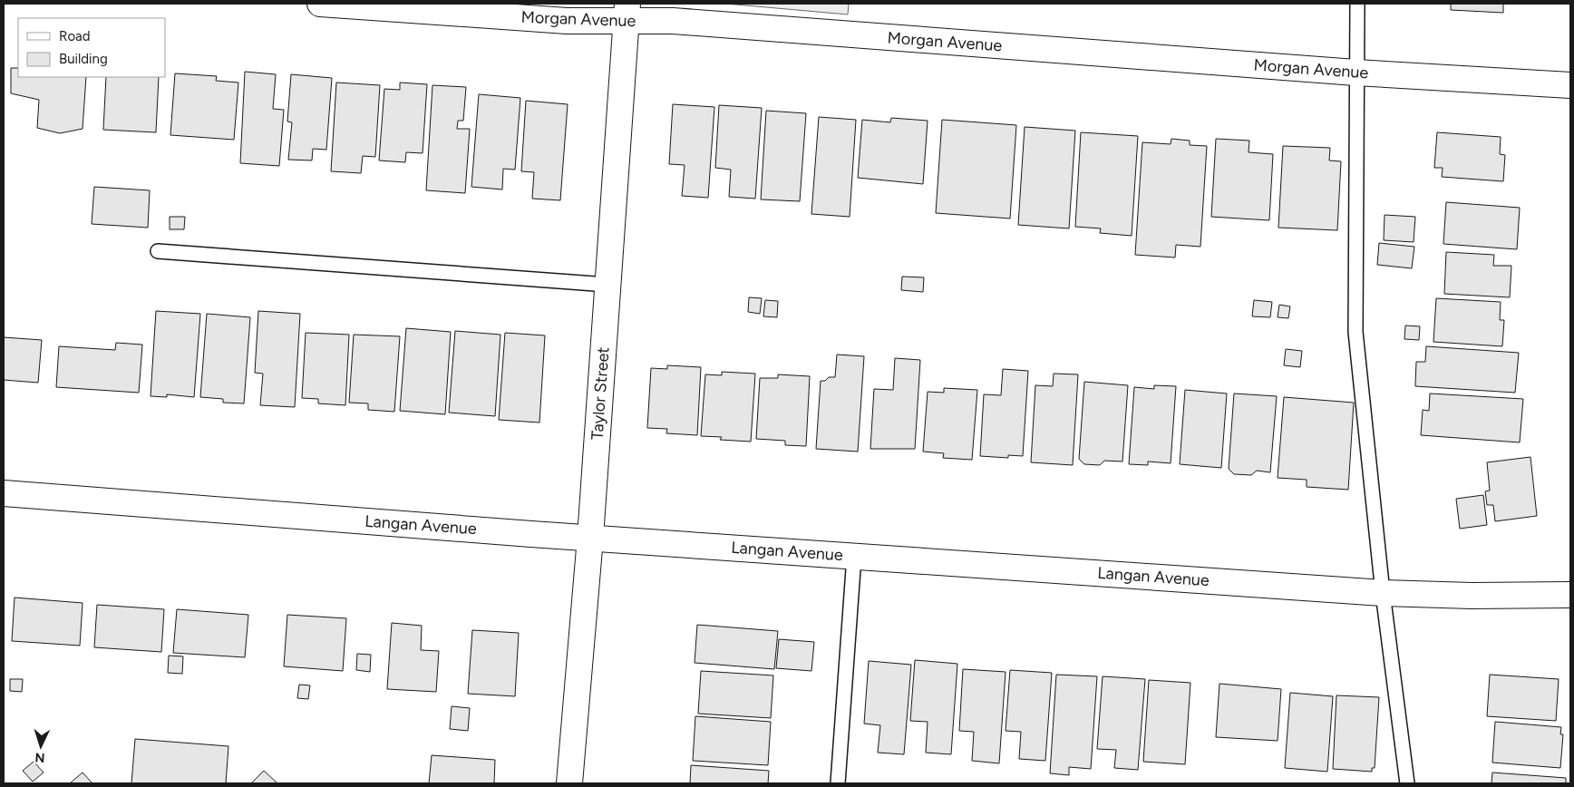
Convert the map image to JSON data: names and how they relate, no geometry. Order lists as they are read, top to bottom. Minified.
{"streets":{"street":["Morgan Avenue","Taylor Street","Langan Avenue"]},"crossings":[["Morgan Avenue","Taylor Street"],["Taylor Street","Langan Avenue"]],"legend":["Road","Building"],"north":"bottom"}
